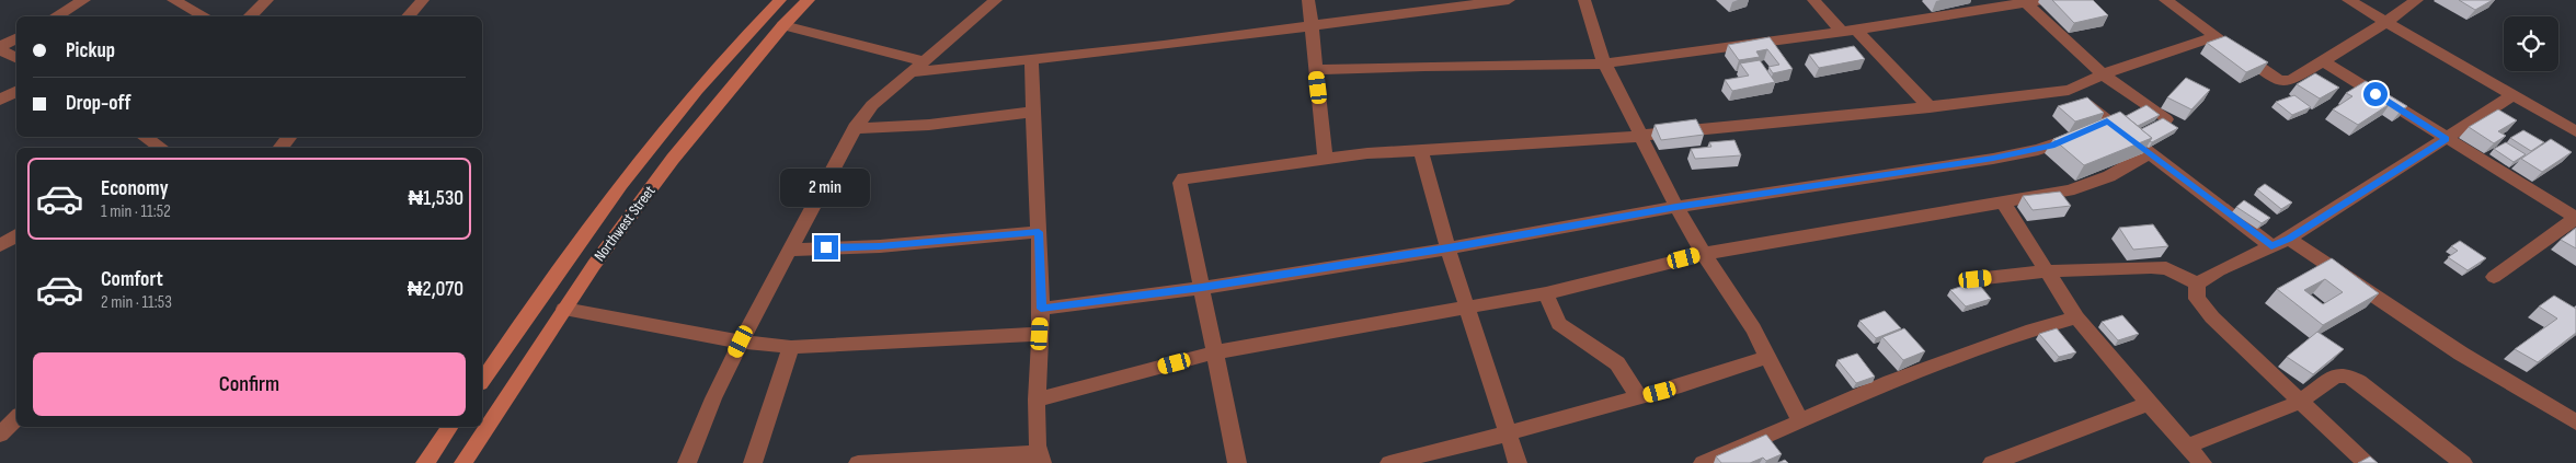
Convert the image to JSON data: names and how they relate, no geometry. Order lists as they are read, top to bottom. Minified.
{"streets":{"main road":["Northwest Street"]},"page":{"banner":["Pickup","Drop-off"],"list":[{"name":"Economy","note":"1 min · 11:52","value":"₦1,530"},{"name":"Comfort","note":"2 min · 11:53","value":"₦2,070"}],"bubble":"2 min","buttons":"Confirm"}}
